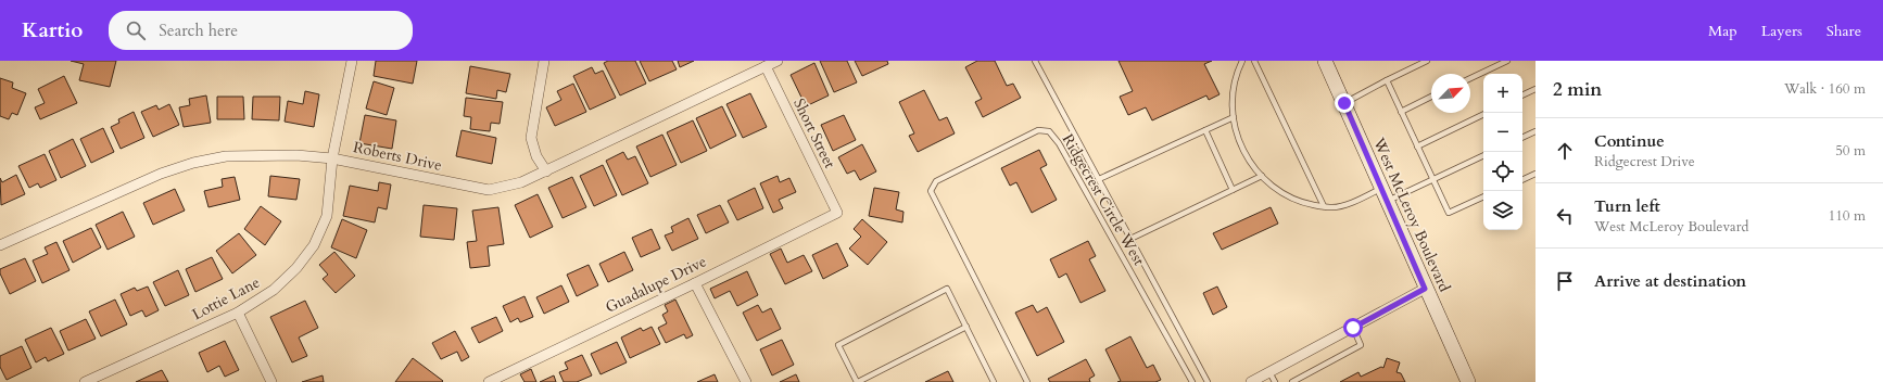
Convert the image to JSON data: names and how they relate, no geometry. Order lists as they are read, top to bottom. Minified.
{"streets":{"main road":["West McLeroy Boulevard"],"street":["Short Street","Roberts Drive","Guadalupe Drive","Lottie Lane"],"lane":["Ridgecrest Circle West"]},"crossings":[["Short Street","Roberts Drive"],["Short Street","Guadalupe Drive"],["Roberts Drive","Lottie Lane"]],"north":"top right","page":{"header":"Kartio","search":"Search here","nav":["Map","Layers","Share"],"heading":["2 min","Walk · 160 m"],"map_buttons":["+","−"],"list":[["Continue","Ridgecrest Drive","50 m"],["Turn left","West McLeroy Boulevard","110 m"],"Arrive at destination"]}}
